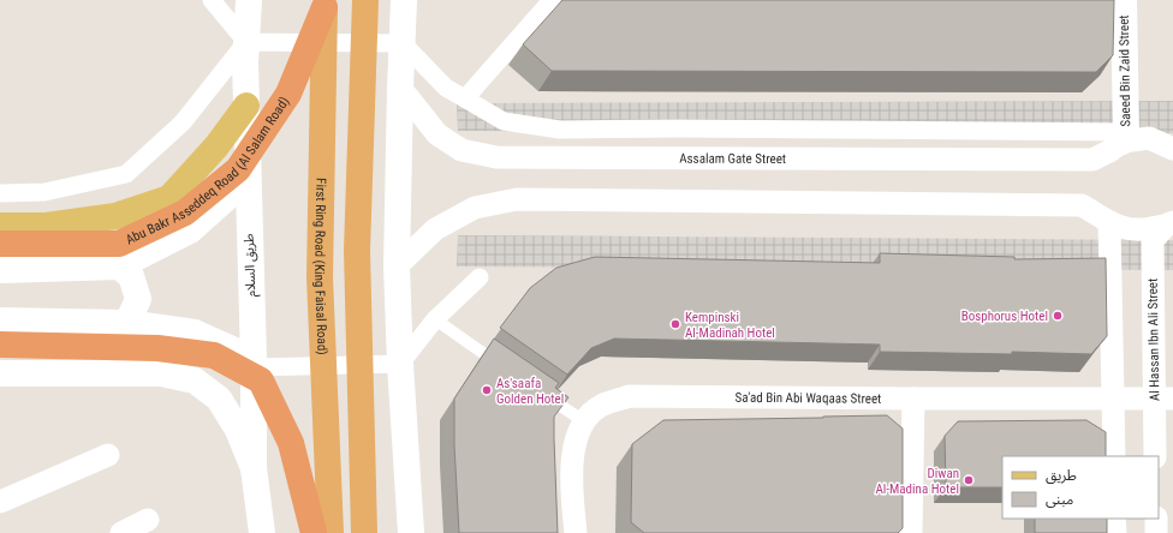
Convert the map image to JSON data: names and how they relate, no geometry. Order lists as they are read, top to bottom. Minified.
{"streets":{"highway":["Abu Bakr Asseddeq Road (Al Salam Road)","First Ring Road (King Faisal Road)"],"main road":["Saeed Bin Zaid Street","طريق السلام"],"street":["Assalam Gate Street","Al Hassan Ibn Ali Street","Sa'ad Bin Abi Waqaas Street"]},"crossings":[["Saeed Bin Zaid Street","Assalam Gate Street"],["Abu Bakr Asseddeq Road (Al Salam Road)","First Ring Road (King Faisal Road)"],["Al Hassan Ibn Ali Street","Sa'ad Bin Abi Waqaas Street"]],"places":["Bosphorus Hotel","Kempinski Al-Madinah Hotel","As'saafa Golden Hotel","Diwan Al-Madina Hotel"],"legend":["طريق","مبنى"]}
